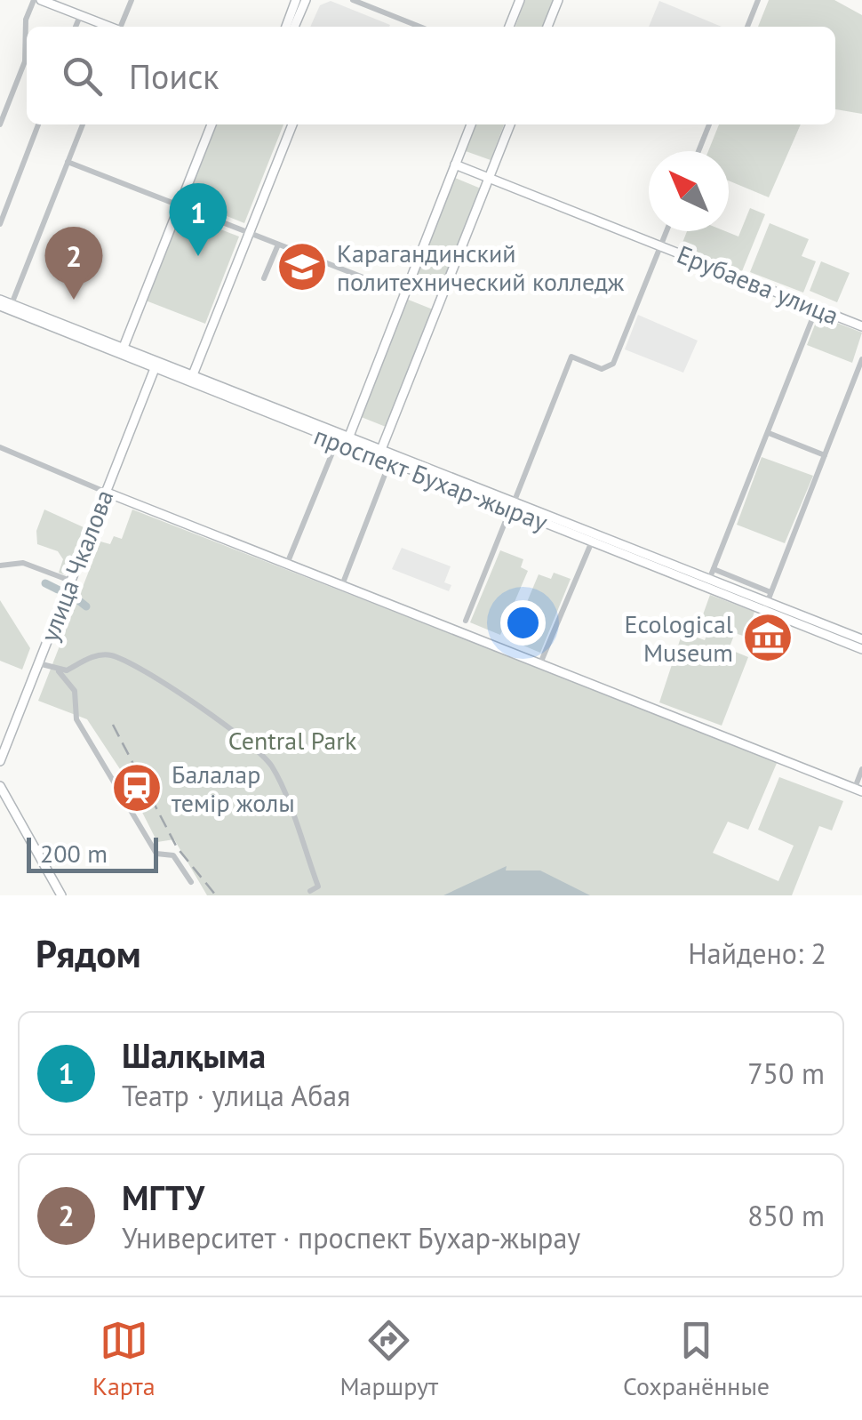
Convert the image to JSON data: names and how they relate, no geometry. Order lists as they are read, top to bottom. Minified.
{"streets":{"main road":["Ерубаева улица","проспект Бухар-жырау","улица Чкалова"]},"crossings":[["проспект Бухар-жырау","улица Чкалова"]],"parks":["Central Park"],"places":{"school or university":["Карагандинский политехнический колледж"],"museum":["Ecological Museum"],"station":["Балалар темір жолы"]},"scale_bar":"200 m","north":"top left","page":{"search":"Поиск","pins":["1","2"],"scale":"200 m","heading":["Рядом","Найдено: 2"],"list":[{"mark":"1","name":"Шалқыма","note":"Театр · улица Абая","value":"750 m"},{"mark":"2","name":"МГТУ","note":"Университет · проспект Бухар-жырау","value":"850 m"}],"nav":["Карта","Маршрут","Сохранённые"]}}
